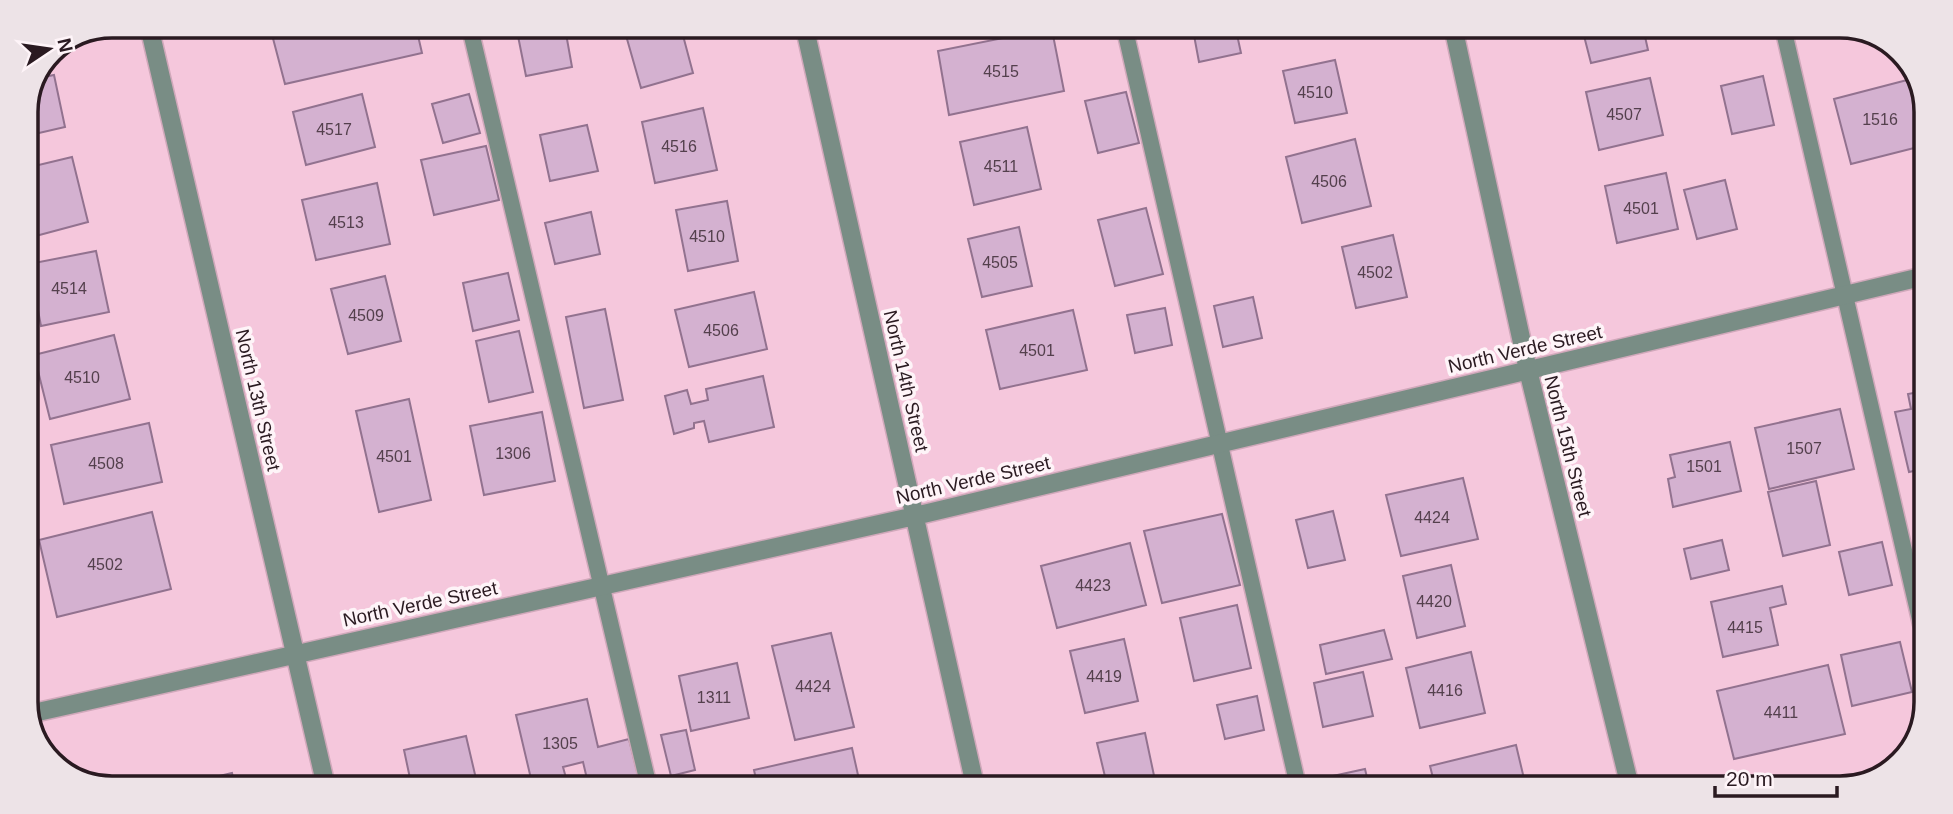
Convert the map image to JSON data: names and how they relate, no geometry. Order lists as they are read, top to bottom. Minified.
{"streets":{"street":["North Verde Street","North 14th Street","North 13th Street","North 15th Street"]},"crossings":[["North Verde Street","North 14th Street"],["North Verde Street","North 13th Street"],["North Verde Street","North 15th Street"]],"house_numbers":["4515","4510","4507","1516","4517","4516","4511","4506","4501","4513","4510","4505","4502","4514","4509","4506","4501","4510","1507","1306","4501","4508","1501","4424","4502","4423","4420","4415","4419","4424","4416","1311","4411","1305"],"scale_bar":"20 m","north":"right"}
